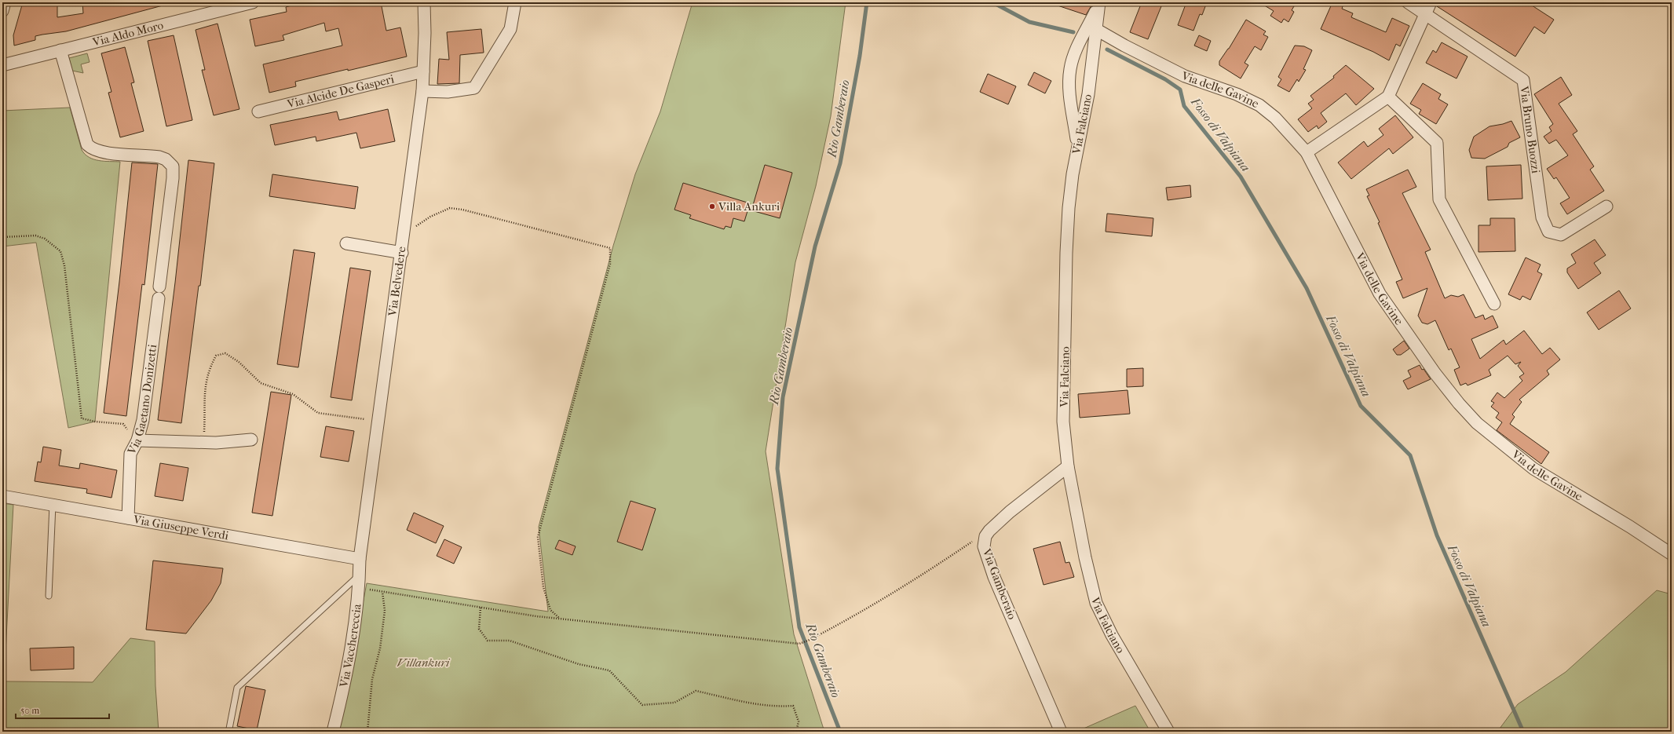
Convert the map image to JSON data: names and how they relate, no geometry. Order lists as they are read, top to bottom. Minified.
{"streets":{"street":["Via Aldo Moro","Via delle Gavine","Via Alcide De Gasperi","Via Falciano","Via Bruno Buozzi","Via Belvedere","Via Gaetano Donizetti","Via Giuseppe Verdi","Via Gamberaio","Via Vacchereccia"]},"crossings":[["Via Aldo Moro","Via Gaetano Donizetti"],["Via delle Gavine","Via Falciano"],["Via Alcide De Gasperi","Via Belvedere"],["Via Falciano","Via Gamberaio"],["Via Belvedere","Via Giuseppe Verdi"],["Via Belvedere","Via Vacchereccia"],["Via Gaetano Donizetti","Via Giuseppe Verdi"],["Via Giuseppe Verdi","Via Vacchereccia"]],"water":["Rio Gamberaio","Fosso di Valpiana"],"parks":["Villankuri"],"places":["Villa Ankuri"],"scale_bar":"50 m"}
